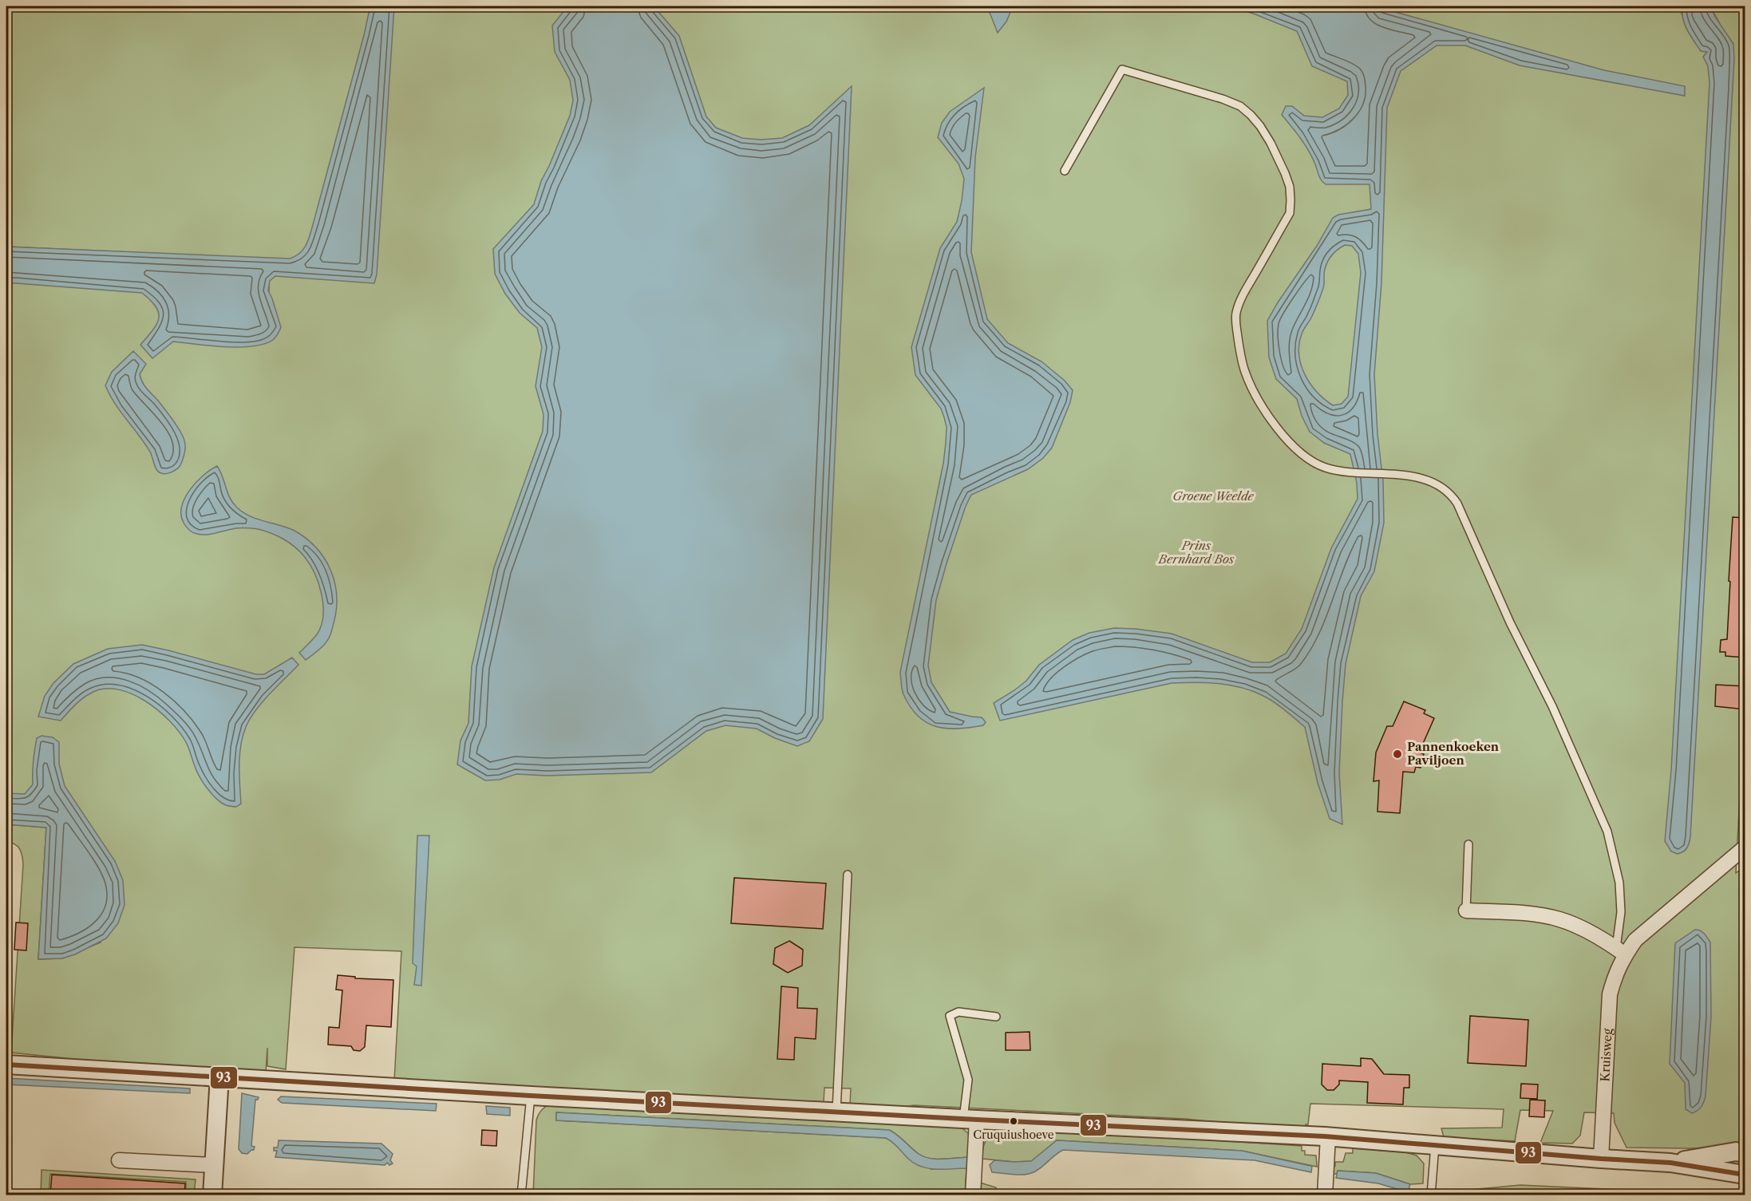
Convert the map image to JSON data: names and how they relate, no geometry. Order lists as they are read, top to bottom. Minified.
{"streets":{"street":["Kruisweg"]},"parks":["Groene Weelde","Prins Bernhard Bos"],"places":["Pannenkoeken Paviljoen","Cruquiushoeve"],"lines":["transit line 93"]}
